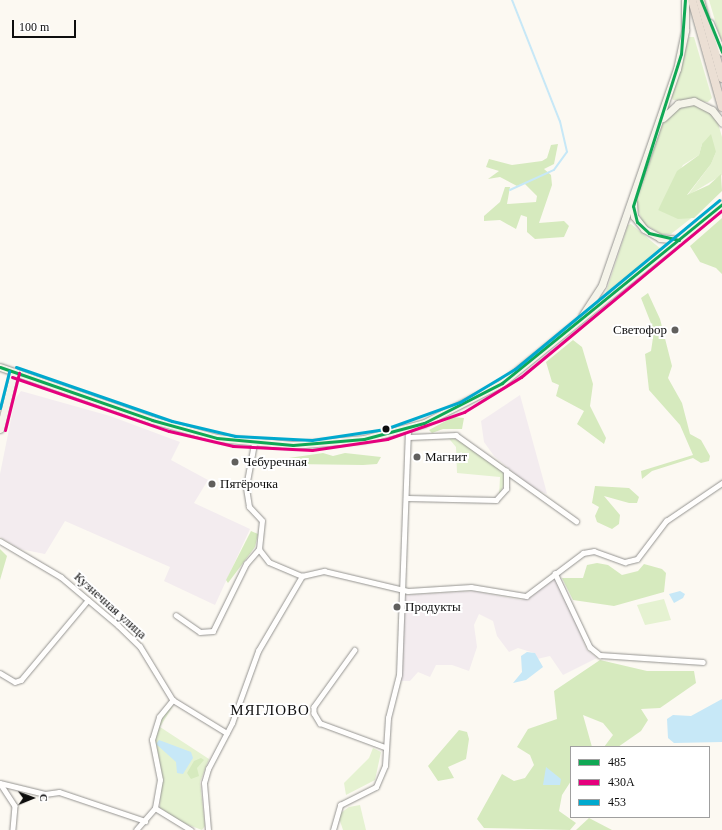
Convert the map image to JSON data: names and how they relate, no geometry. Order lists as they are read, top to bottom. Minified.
{"streets":{"street":["Кузнечная улица"]},"districts":["МЯГЛОВО"],"places":["Светофор","Магнит","Чебуречная","Пятёрочка","Продукты"],"lines":["transit line 485","transit line 453","transit line 430А"],"legend":["485","430А","453"],"scale_bar":"100 m","north":"right"}
